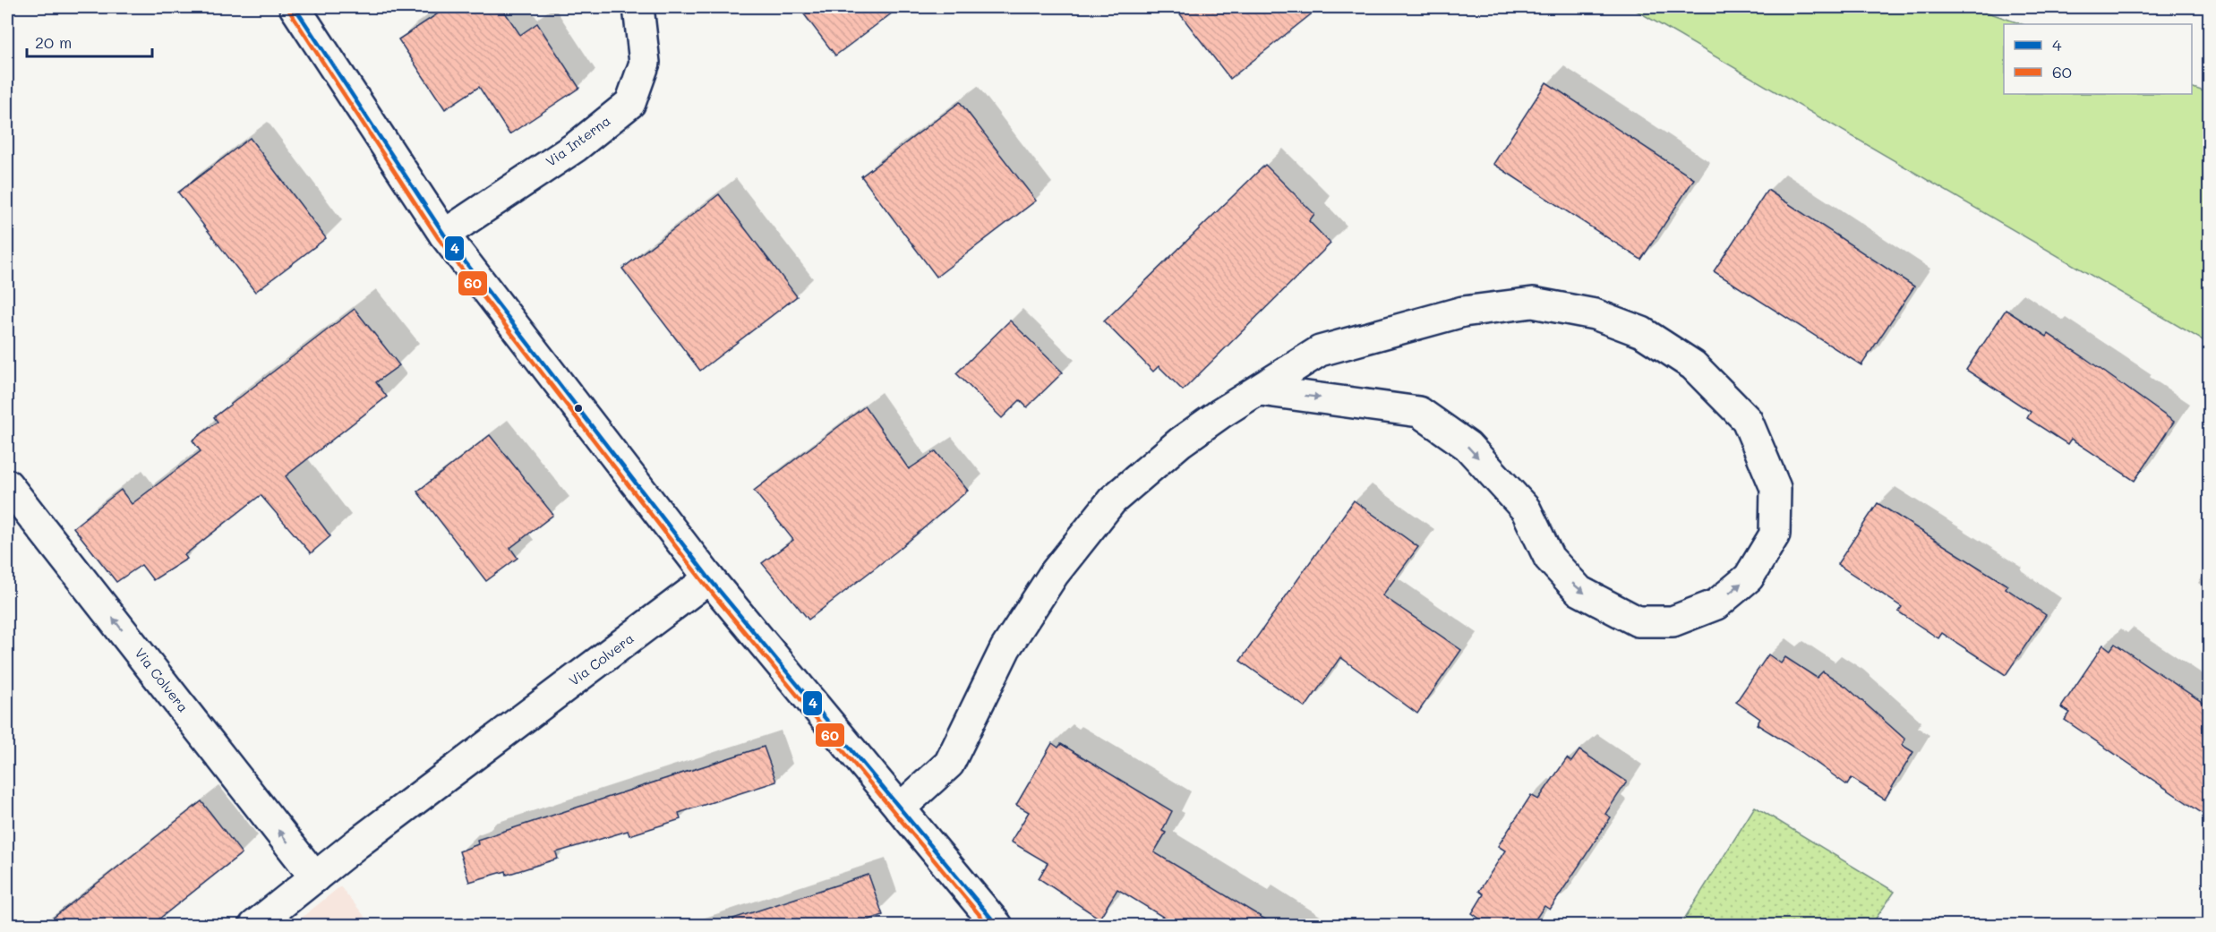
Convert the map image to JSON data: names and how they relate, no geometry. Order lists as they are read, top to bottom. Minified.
{"streets":{"street":["Via Interna","Via Colvera"]},"one_way":["Via Colvera"],"lines":["transit line 4","transit line 60"],"legend":["4","60"],"scale_bar":"20 m"}
